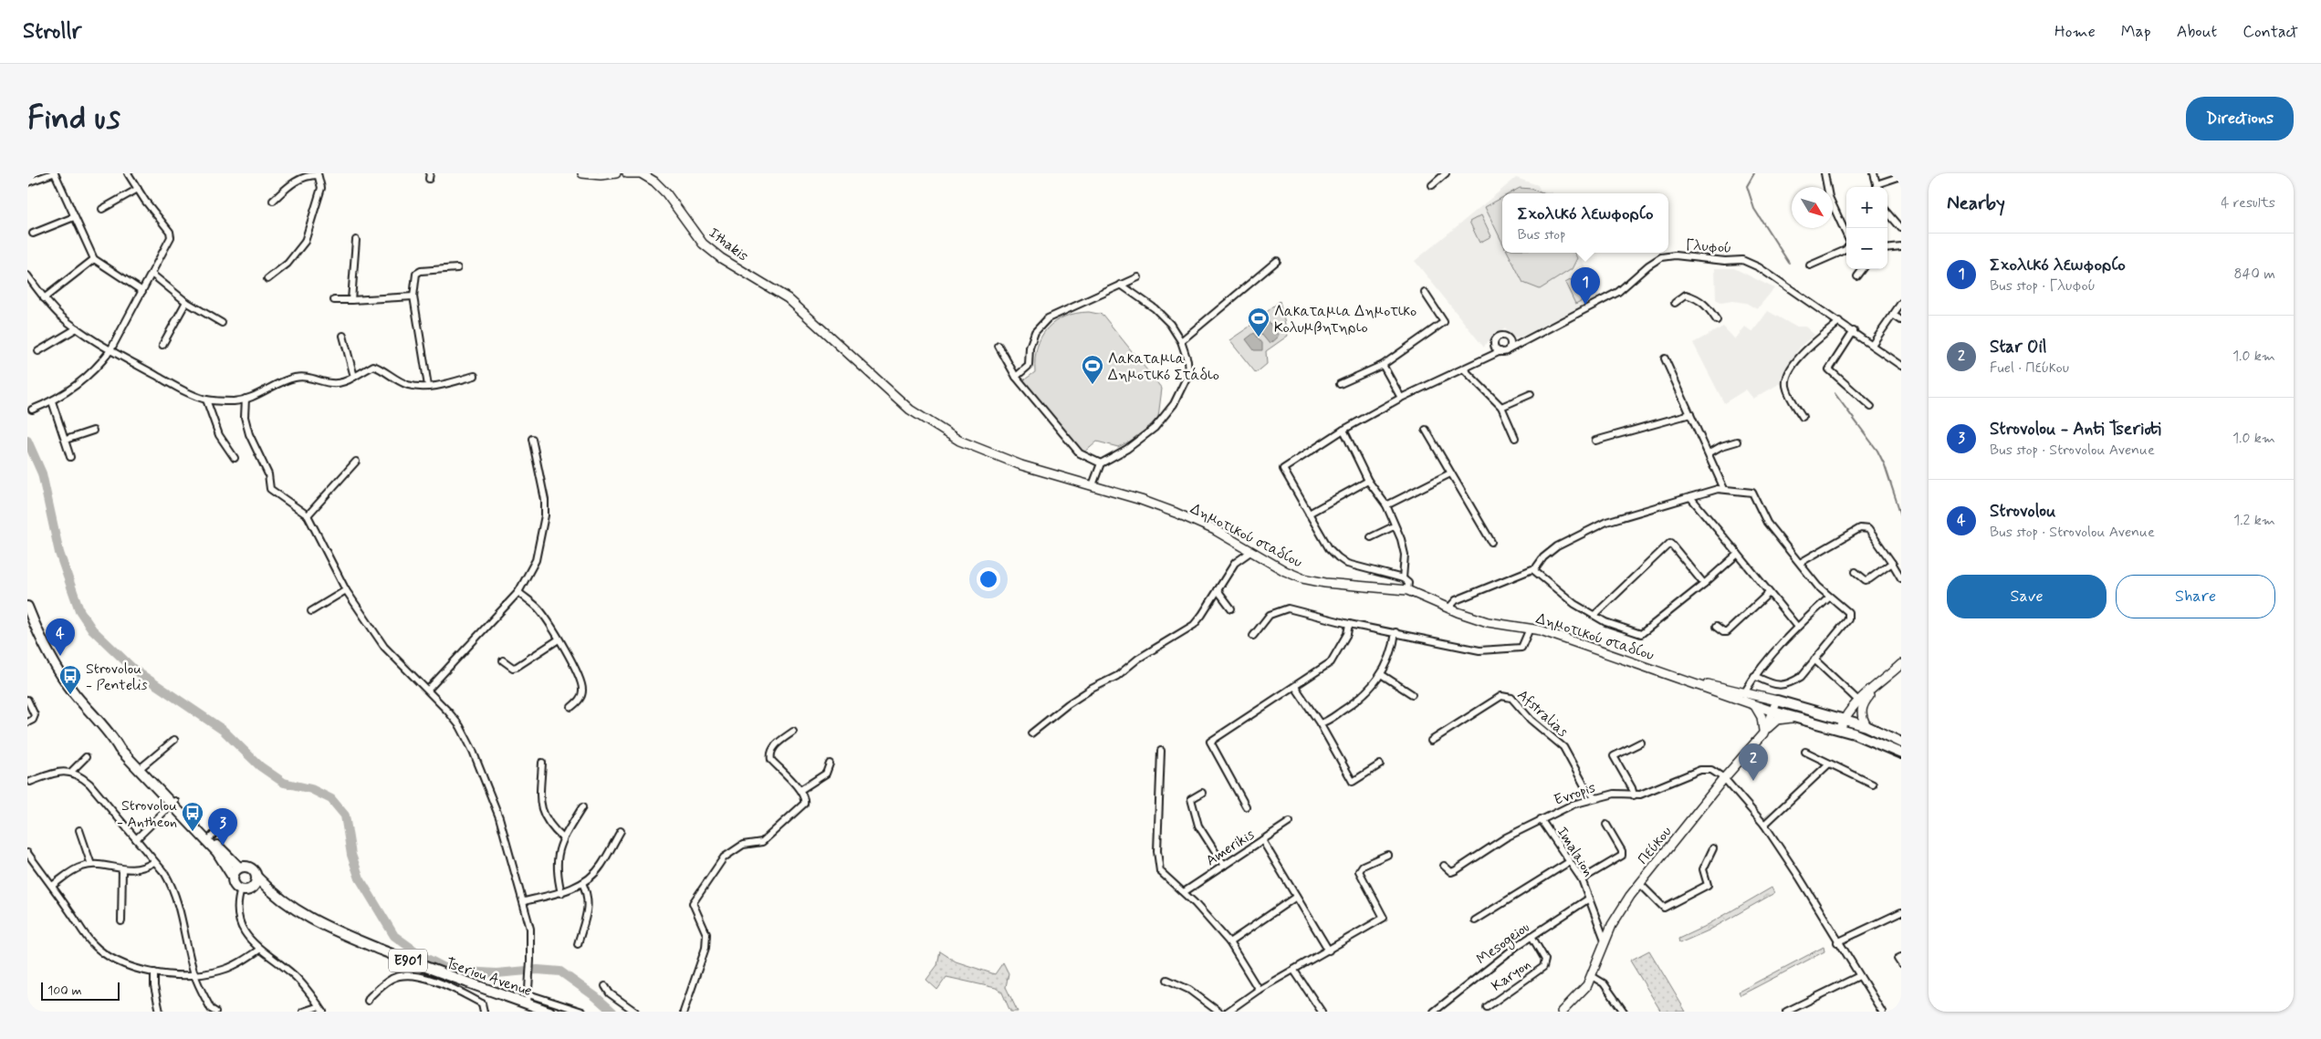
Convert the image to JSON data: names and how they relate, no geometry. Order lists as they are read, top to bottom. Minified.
{"streets":{"main road":["Ithakis","Δημοτικού σταδίου","Πεύκου","E901","Tseriou Avenue"],"street":["Γλυφού","Afstralias","Evropis","Amerikis","Imalaion","Mesogeiou","Karyon"]},"crossings":[["Ithakis","Δημοτικού σταδίου"],["Afstralias","Evropis"],["Evropis","Πεύκου"],["Evropis","Imalaion"],["Πεύκου","Imalaion"],["Imalaion","Mesogeiou"],["Mesogeiou","Karyon"],["E901","Tseriou Avenue"]],"places":{"sports":["Λακαταμια Δημοτικο Κολυμβητηριο","Λακαταμια Δημοτικό Στάδιο"],"bus stop":["Strovolou - Pentelis","Strovolou - Antheon"]},"scale_bar":"100 m","north":"bottom right","page":{"header":"Strollr","nav":["Home","Map","About","Contact"],"buttons":["Directions",["Save","Share"]],"title":"Find us","heading":["Nearby","4 results"],"map_buttons":["+","−"],"popup":["Σχολικό λεωφορίο","Bus stop"],"list":[{"mark":"1","name":"Σχολικό λεωφορίο","note":"Bus stop · Γλυφού","value":"840 m"},{"mark":"2","name":"Star Oil","note":"Fuel · Πεύκου","value":"1.0 km"},{"mark":"3","name":"Strovolou - Anti Tserioti","note":"Bus stop · Strovolou Avenue","value":"1.0 km"},{"mark":"4","name":"Strovolou","note":"Bus stop · Strovolou Avenue","value":"1.2 km"}],"pins":["1","4","2","3"],"scale":"100 m"}}
